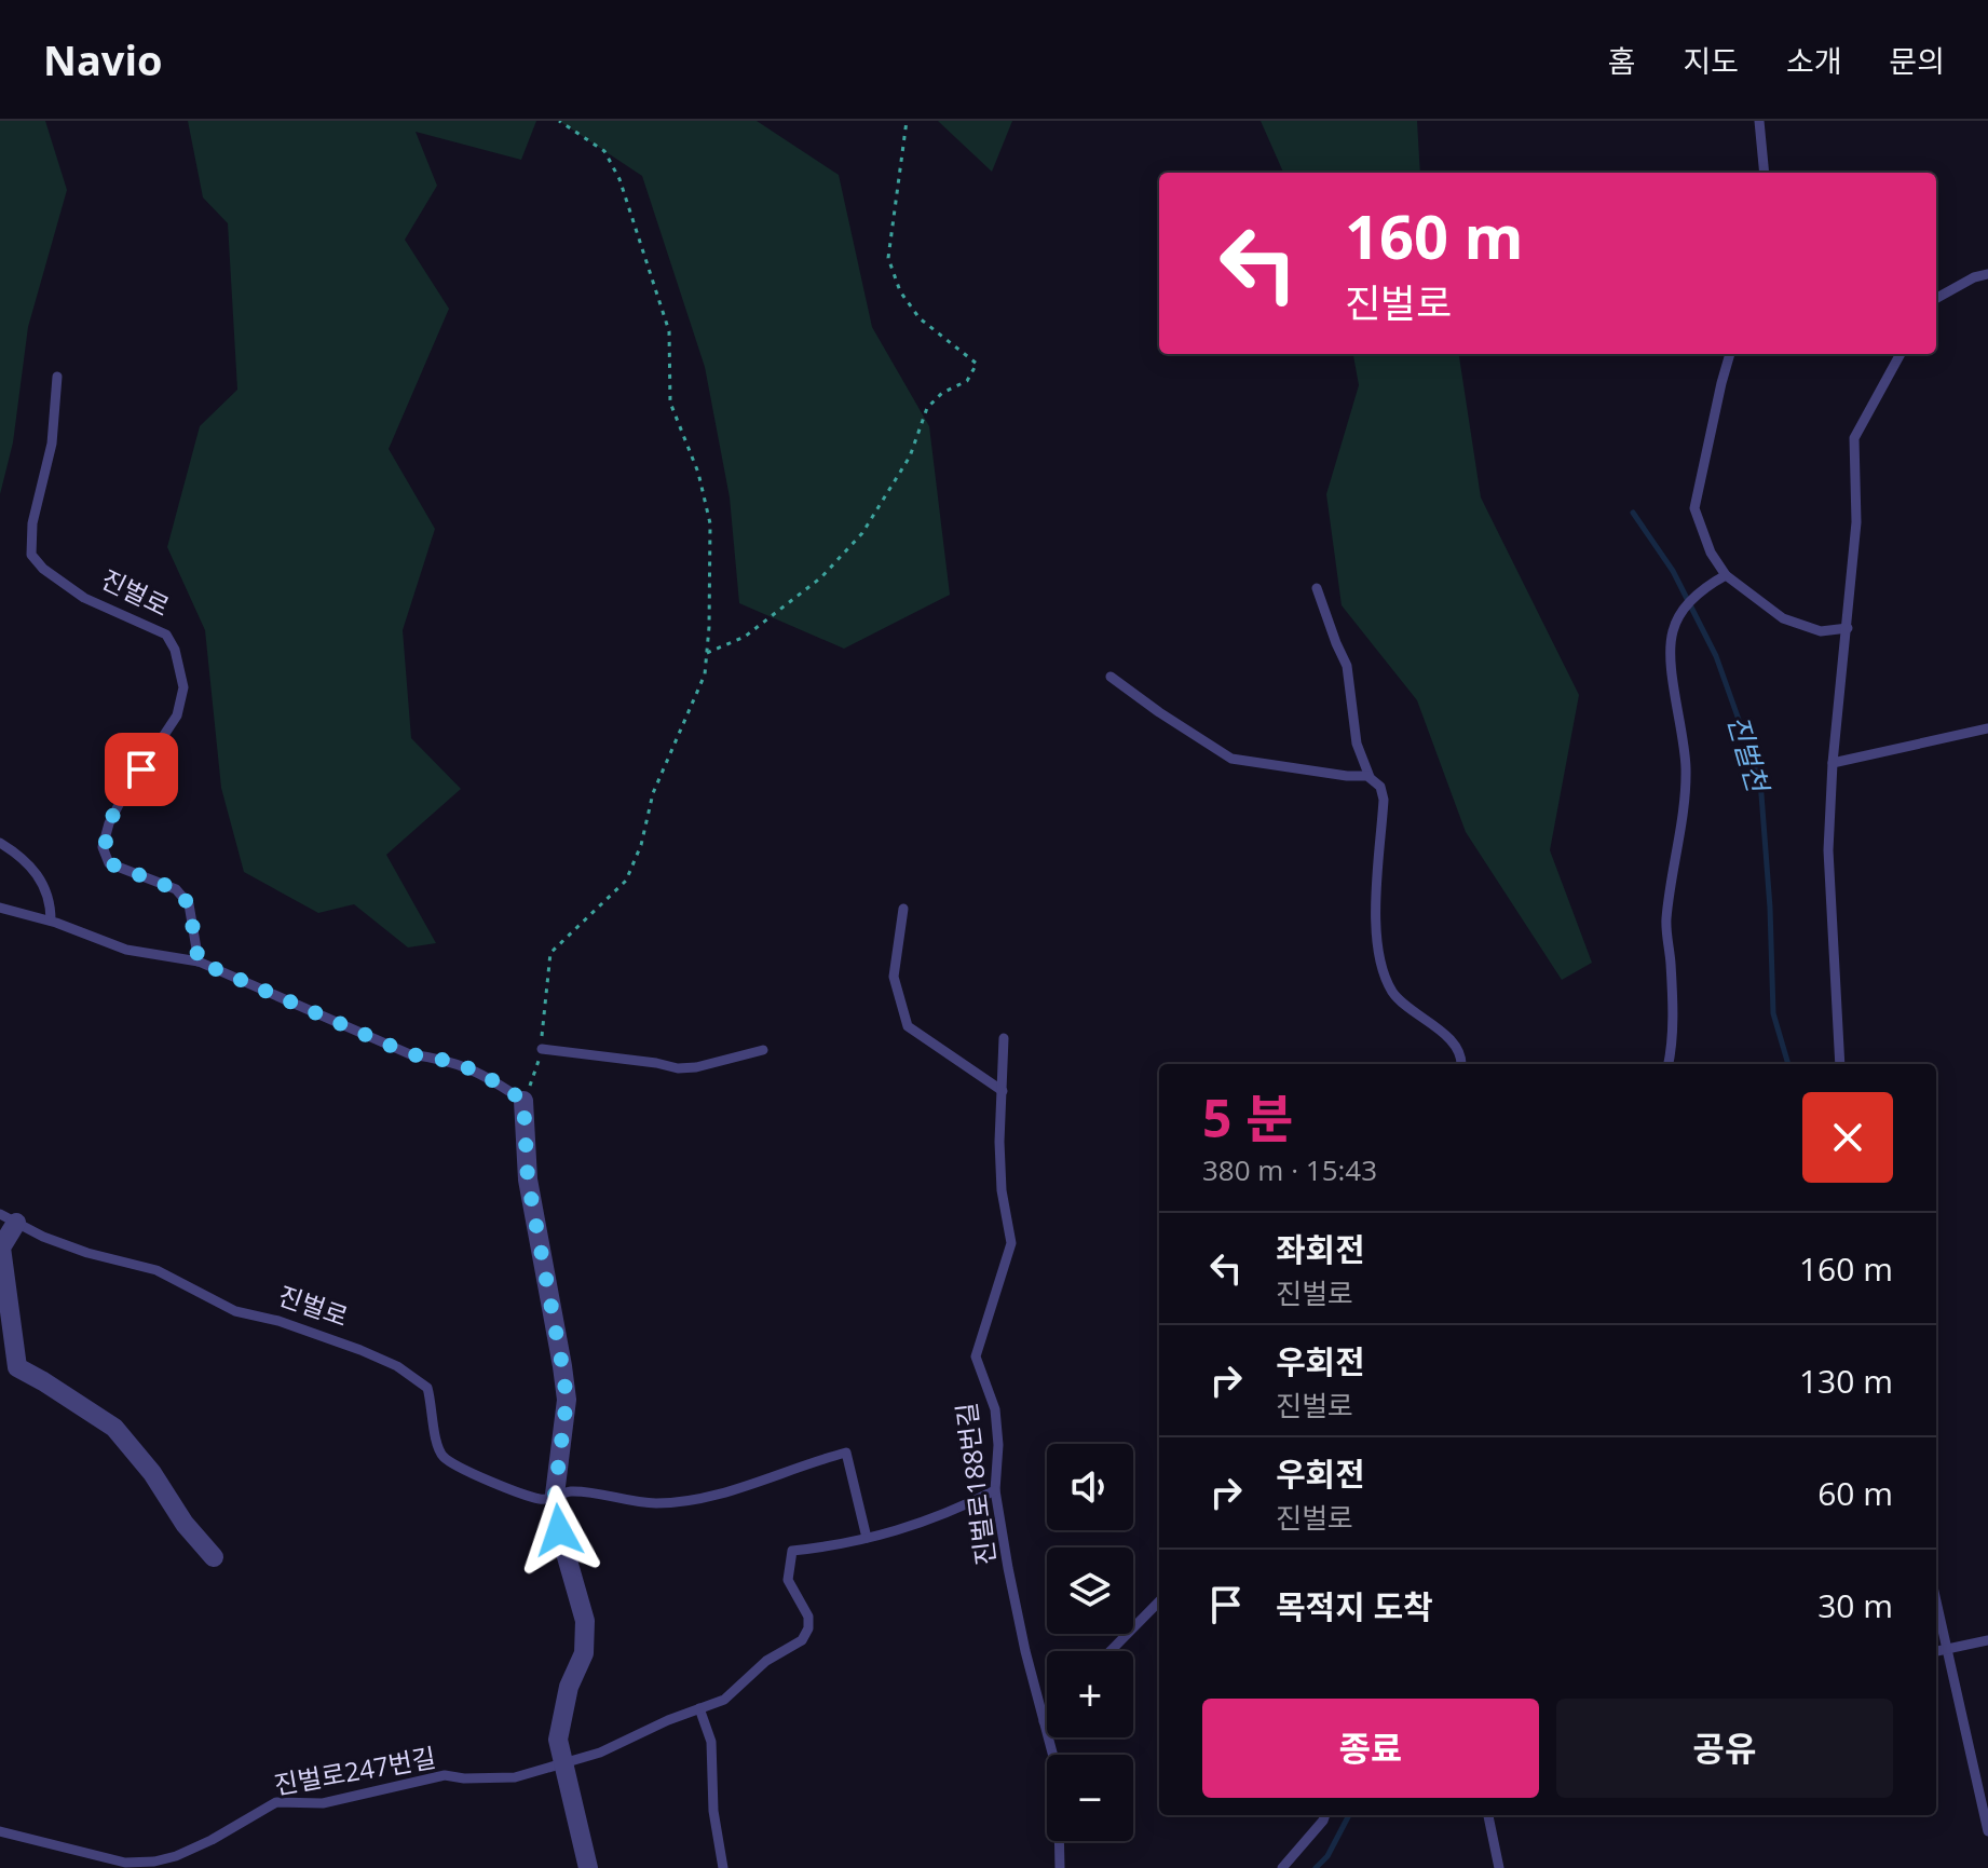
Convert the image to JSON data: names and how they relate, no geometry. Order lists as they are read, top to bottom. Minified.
{"streets":{"lane":["진벌로","진벌로188번길","진벌로247번길"]},"crossings":[["진벌로","진벌로247번길"],["진벌로188번길","진벌로247번길"]],"water":["진벌천"],"page":{"header":"Navio","nav":["홈","지도","소개","문의"],"turn":["160 m","진벌로"],"heading":["5 분","380 m · 15:43"],"list":[{"name":"좌회전","note":"진벌로","value":"160 m"},{"name":"우회전","note":"진벌로","value":"130 m"},{"name":"우회전","note":"진벌로","value":"60 m"},{"name":"목적지 도착","value":"30 m"}],"map_buttons":["+","−"],"buttons":["종료","공유"]}}
